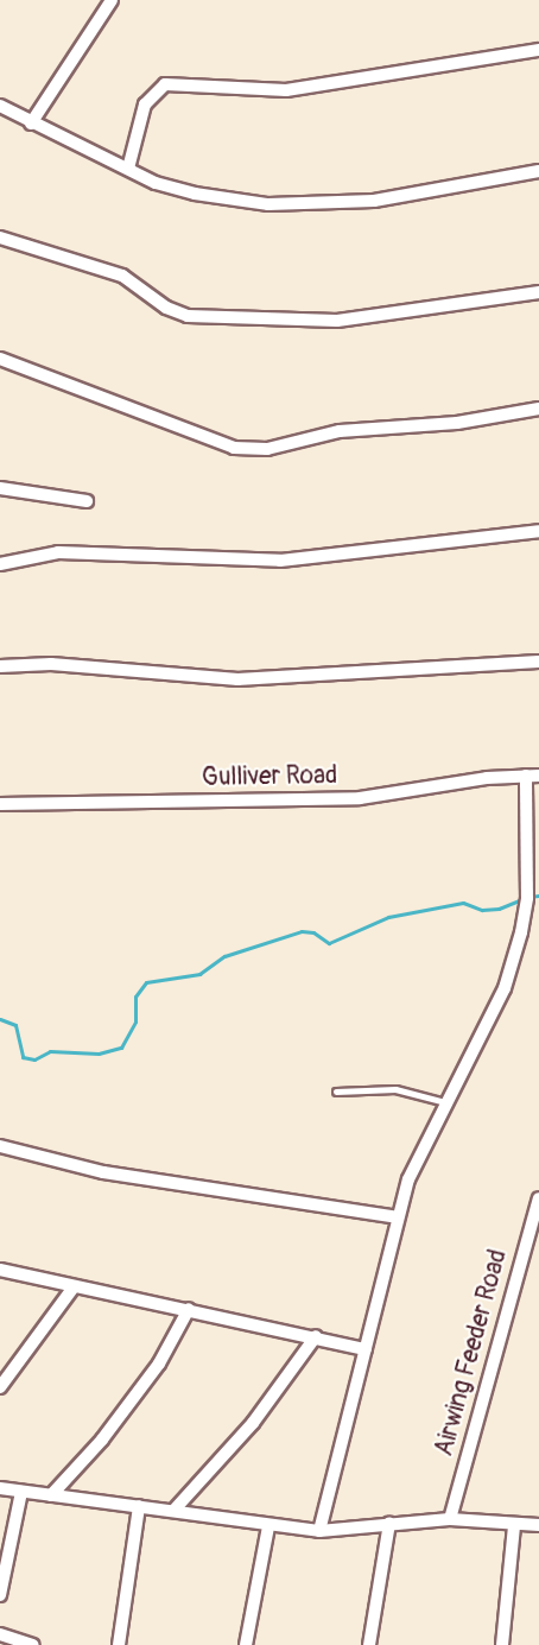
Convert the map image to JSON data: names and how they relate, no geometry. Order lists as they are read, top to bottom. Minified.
{"streets":{"street":["Gulliver Road","Airwing Feeder Road"]}}
